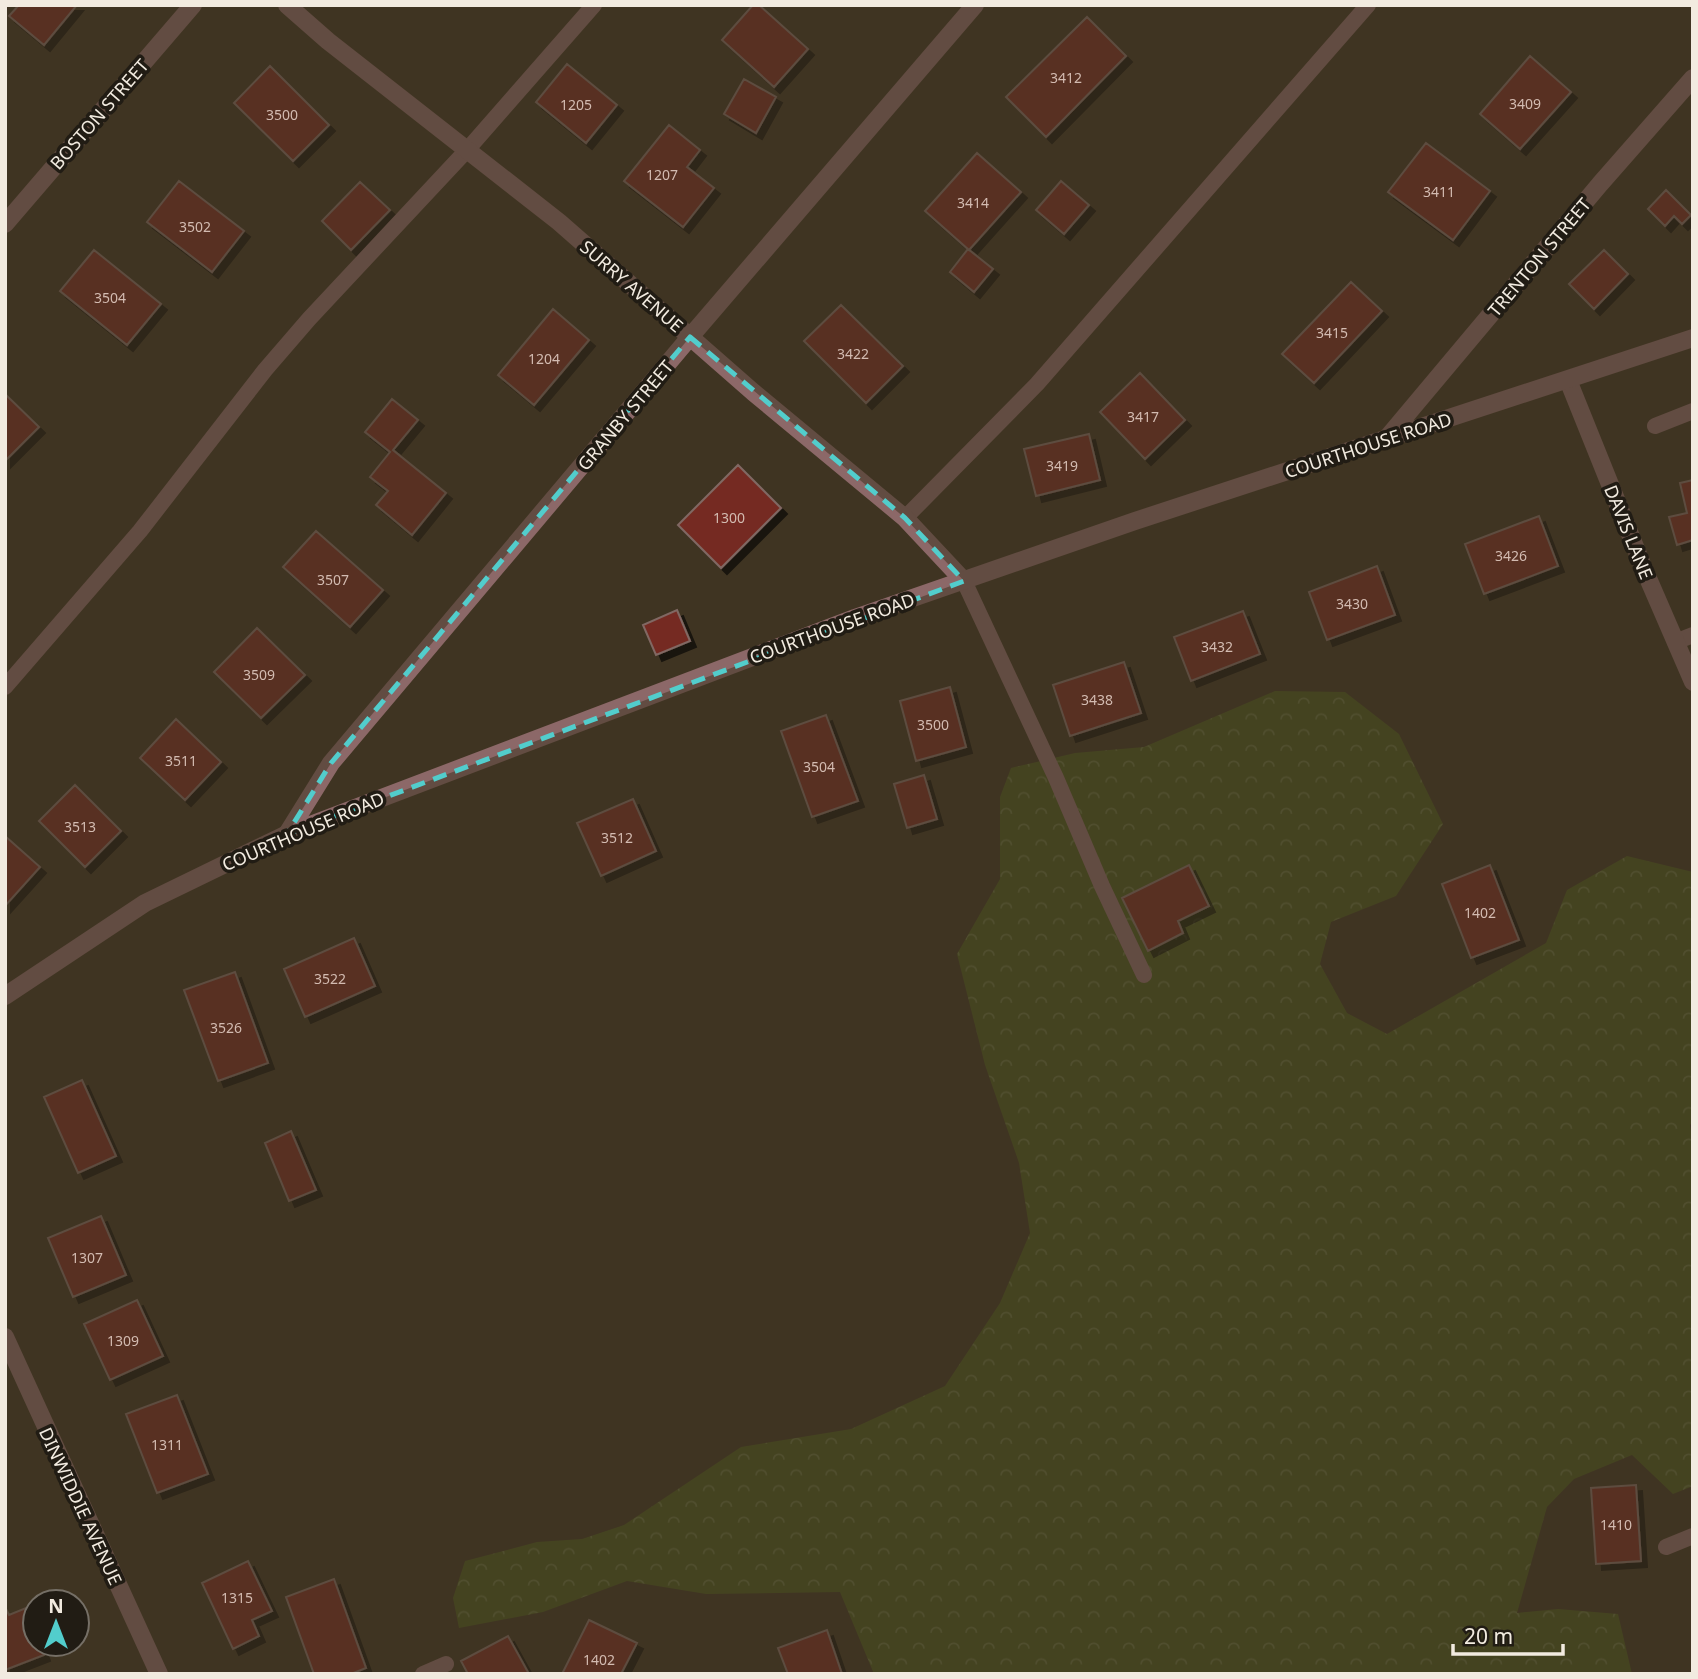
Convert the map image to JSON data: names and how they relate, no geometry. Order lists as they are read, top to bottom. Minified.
{"streets":{"street":["BOSTON STREET","TRENTON STREET","SURRY AVENUE","GRANBY STREET","COURTHOUSE ROAD","DAVIS LANE","DINWIDDIE AVENUE"]},"crossings":[["TRENTON STREET","COURTHOUSE ROAD"],["SURRY AVENUE","GRANBY STREET"],["SURRY AVENUE","COURTHOUSE ROAD"],["GRANBY STREET","COURTHOUSE ROAD"],["COURTHOUSE ROAD","DAVIS LANE"]],"house_numbers":["3412","3409","1205","3500","1207","3411","3414","3502","3504","3415","3422","1204","3417","3419","1300","3426","3507","3430","3432","3509","3438","3500","3511","3504","3513","3512","1402","3522","3526","1307","1309","1311","1410","1315","1402"],"scale_bar":"20 m","north":"top"}
